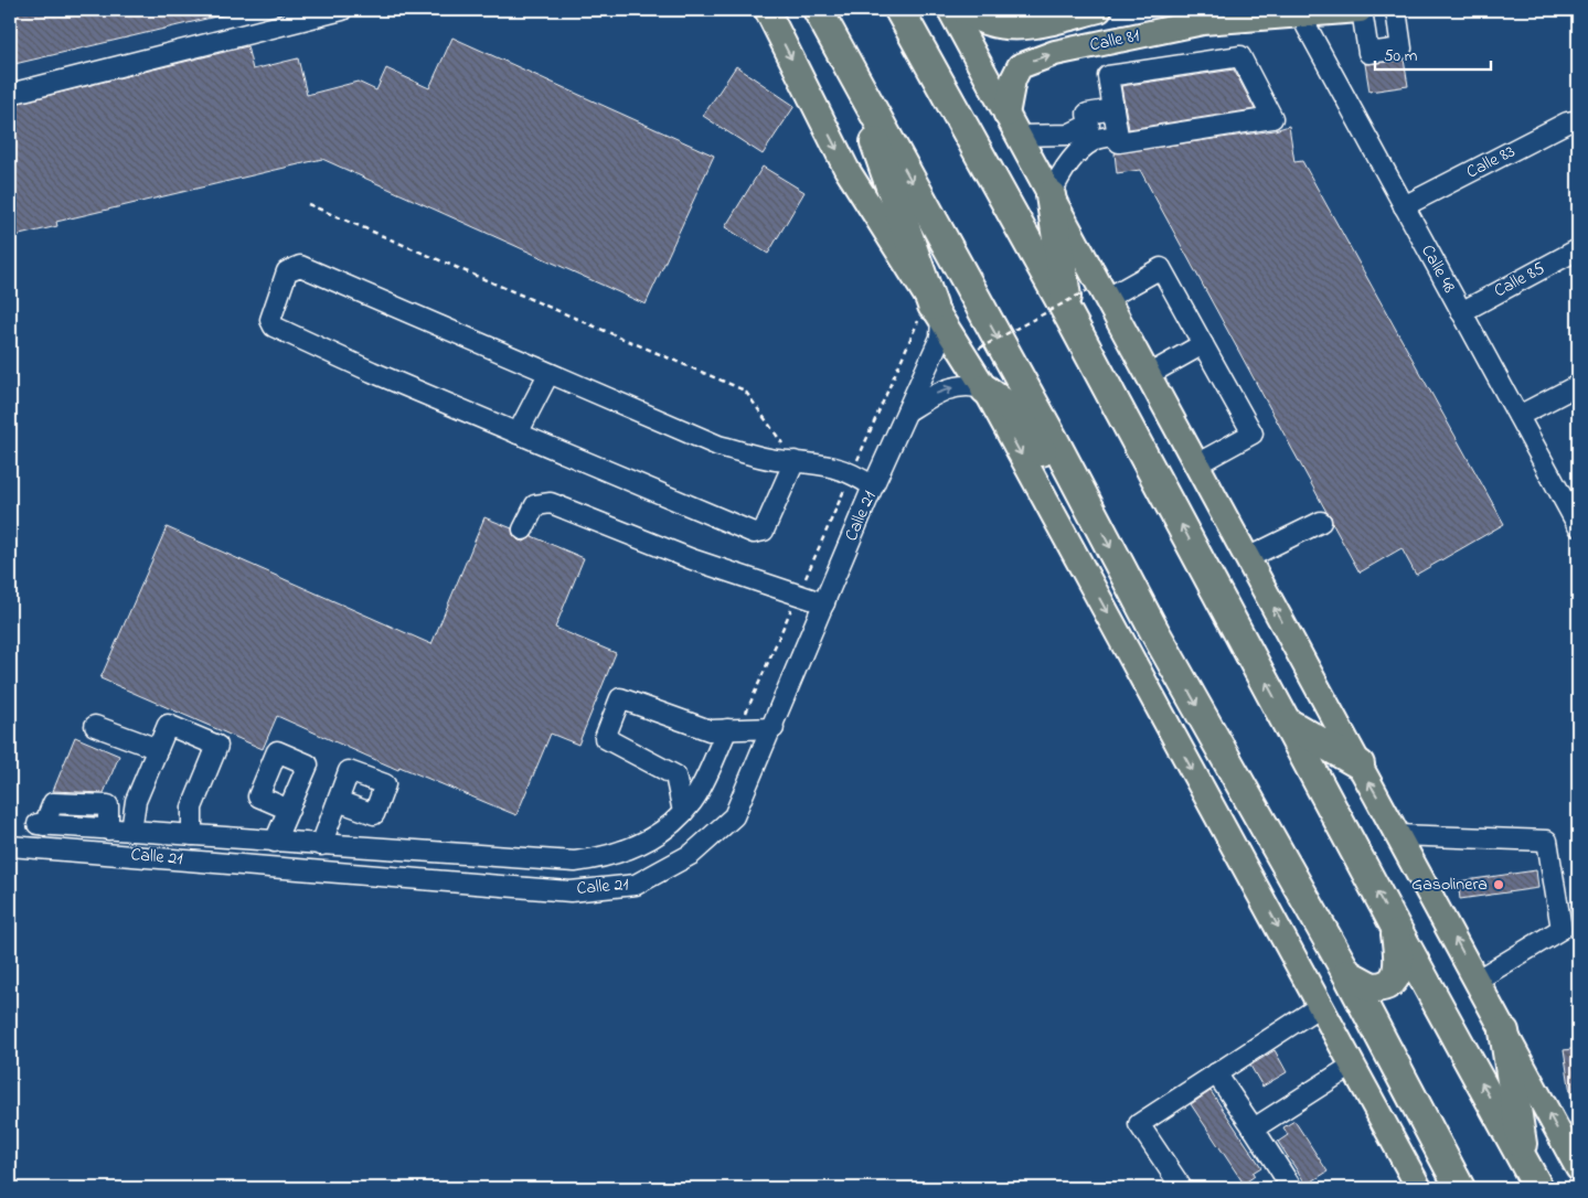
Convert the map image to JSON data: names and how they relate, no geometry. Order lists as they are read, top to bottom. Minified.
{"streets":{"main road":["Calle 81"],"street":["Calle 83","Calle 48","Calle 85","Calle 21"]},"crossings":[["Calle 81","Calle 48"],["Calle 83","Calle 48"],["Calle 48","Calle 85"]],"one_way":["Calle 81"],"places":["Gasolinera"],"scale_bar":"50 m"}
